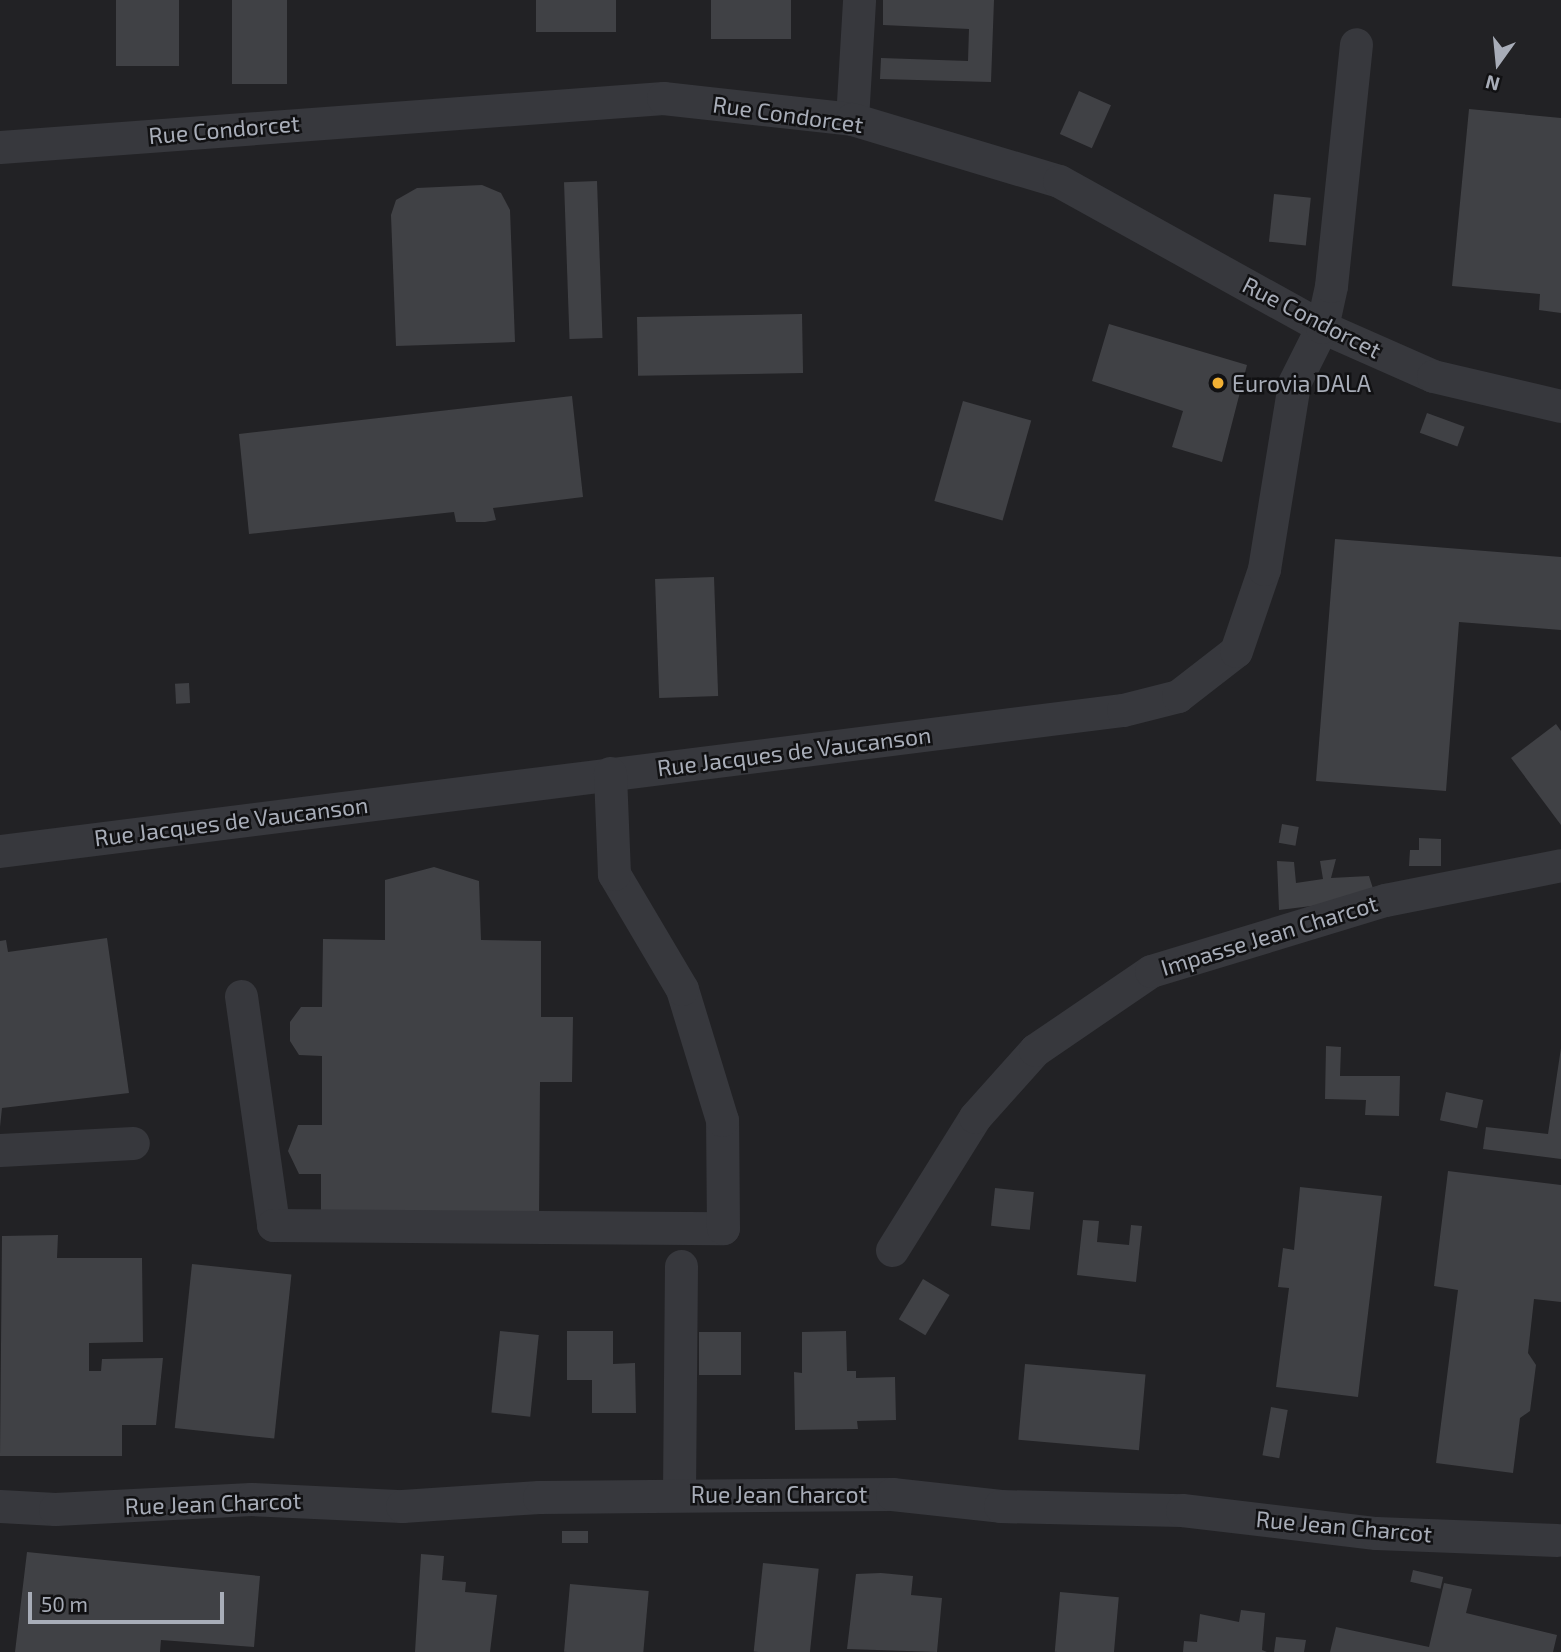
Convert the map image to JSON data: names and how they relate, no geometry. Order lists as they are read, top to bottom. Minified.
{"streets":{"street":["Rue Condorcet","Rue Jacques de Vaucanson","Impasse Jean Charcot","Rue Jean Charcot"]},"crossings":[["Rue Condorcet","Rue Jacques de Vaucanson"]],"places":["Eurovia DALA"],"scale_bar":"50 m","north":"bottom"}
